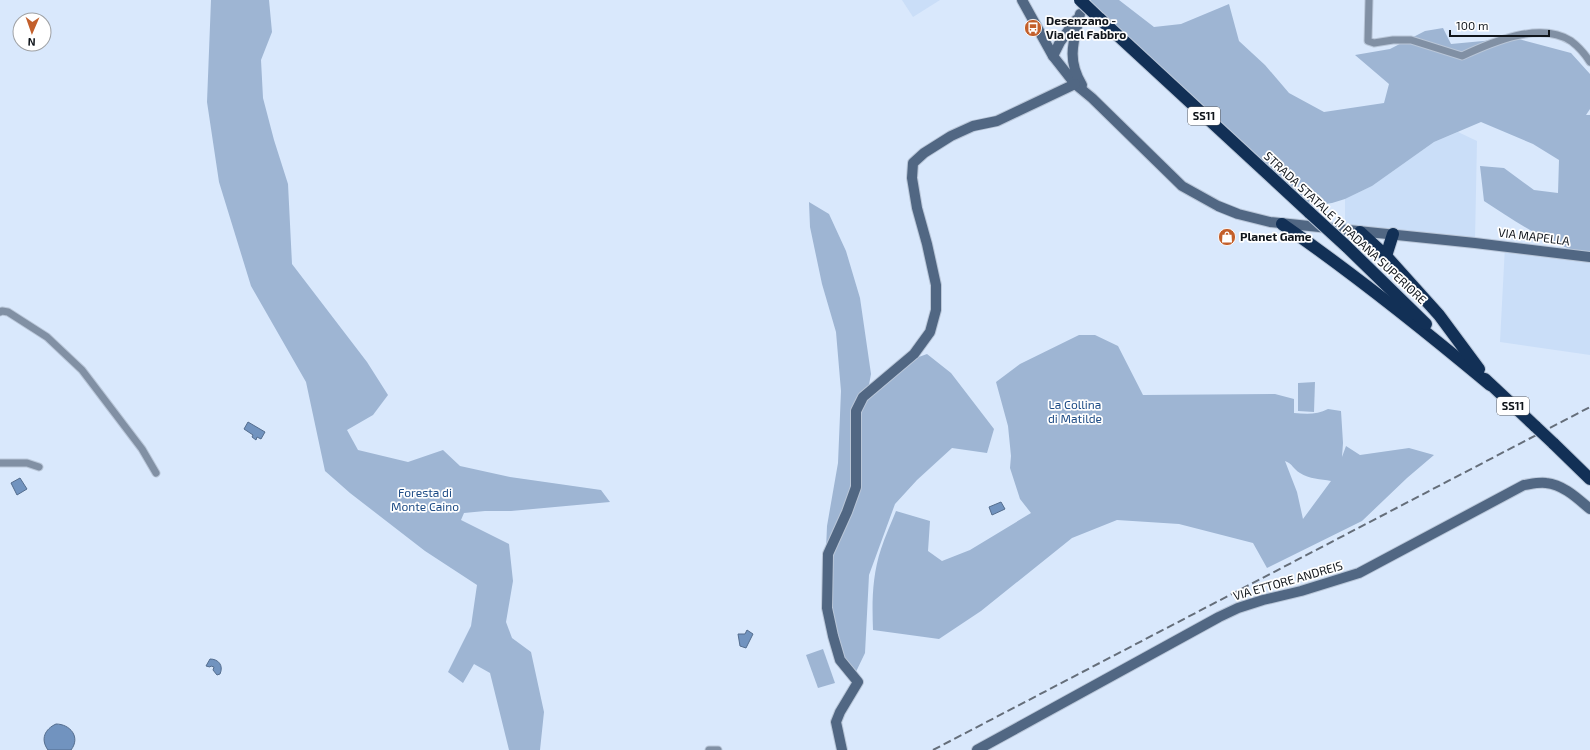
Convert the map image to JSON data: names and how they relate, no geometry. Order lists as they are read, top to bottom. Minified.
{"streets":{"highway":["SS11","STRADA STATALE 11 PADANA SUPERIORE"],"street":["VIA MAPELLA","VIA ETTORE ANDREIS"]},"parks":["La Collina di Matilde","Foresta di Monte Caino"],"places":{"bus stop":["Desenzano - Via del Fabbro"],"shop":["Planet Game"]},"scale_bar":"100 m","north":"bottom"}
